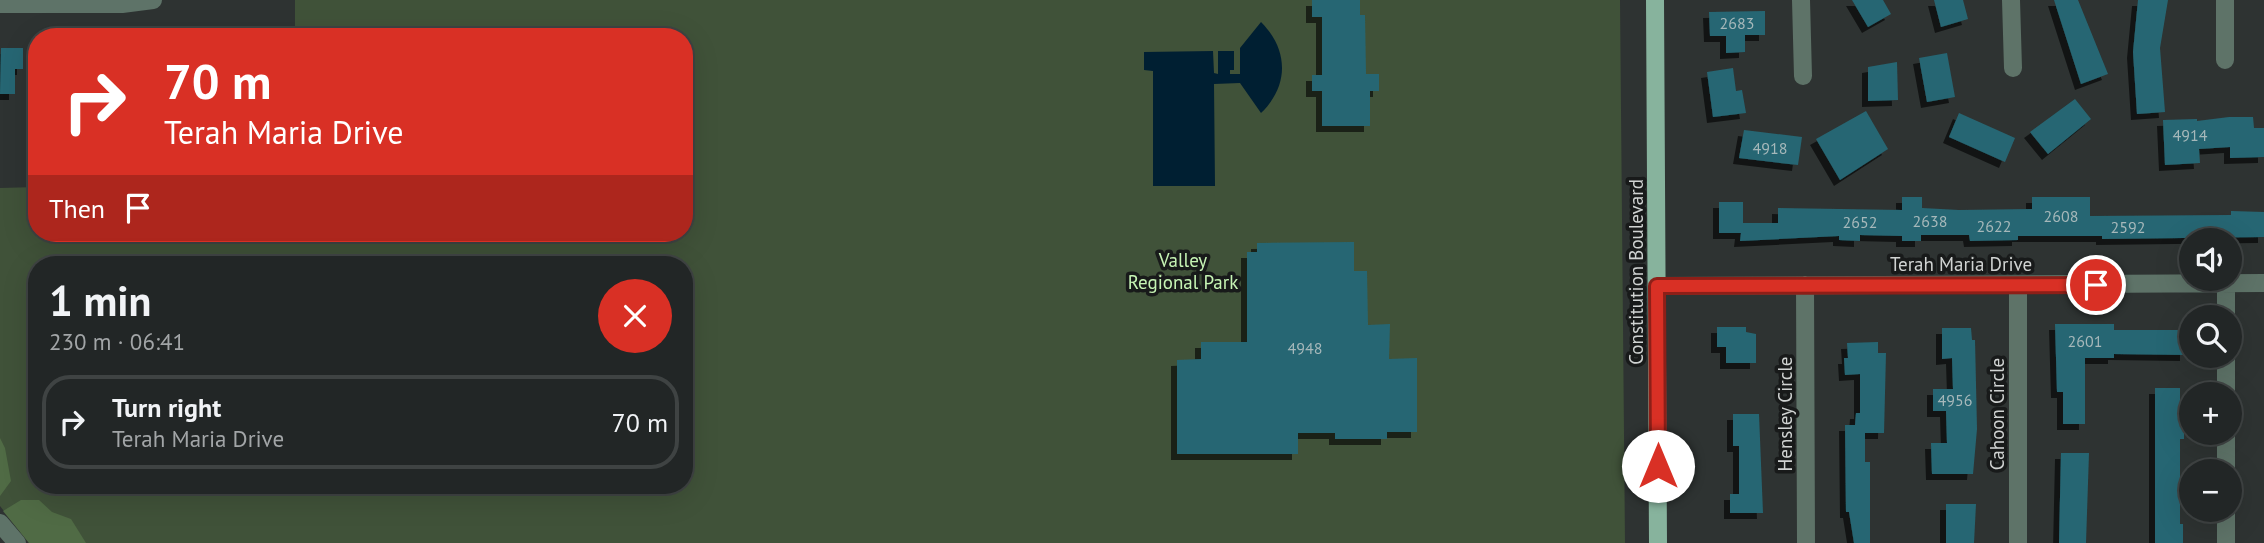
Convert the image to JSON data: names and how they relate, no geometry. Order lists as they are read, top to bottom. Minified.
{"streets":{"main road":["Constitution Boulevard"],"street":["Terah Maria Drive","Hensley Circle","Cahoon Circle"]},"crossings":[["Terah Maria Drive","Constitution Boulevard"],["Terah Maria Drive","Hensley Circle"],["Terah Maria Drive","Cahoon Circle"]],"parks":["Valley Regional Park"],"house_numbers":["2683","4914","4918","2608","2638","2652","2622","2592","2601","4948","4956"],"page":{"turn":["70 m","Terah Maria Drive"],"then":"Then","map_buttons":["+","−"],"heading":["1 min","230 m · 06:41"],"list":[{"name":"Turn right","note":"Terah Maria Drive","value":"70 m"}]}}
